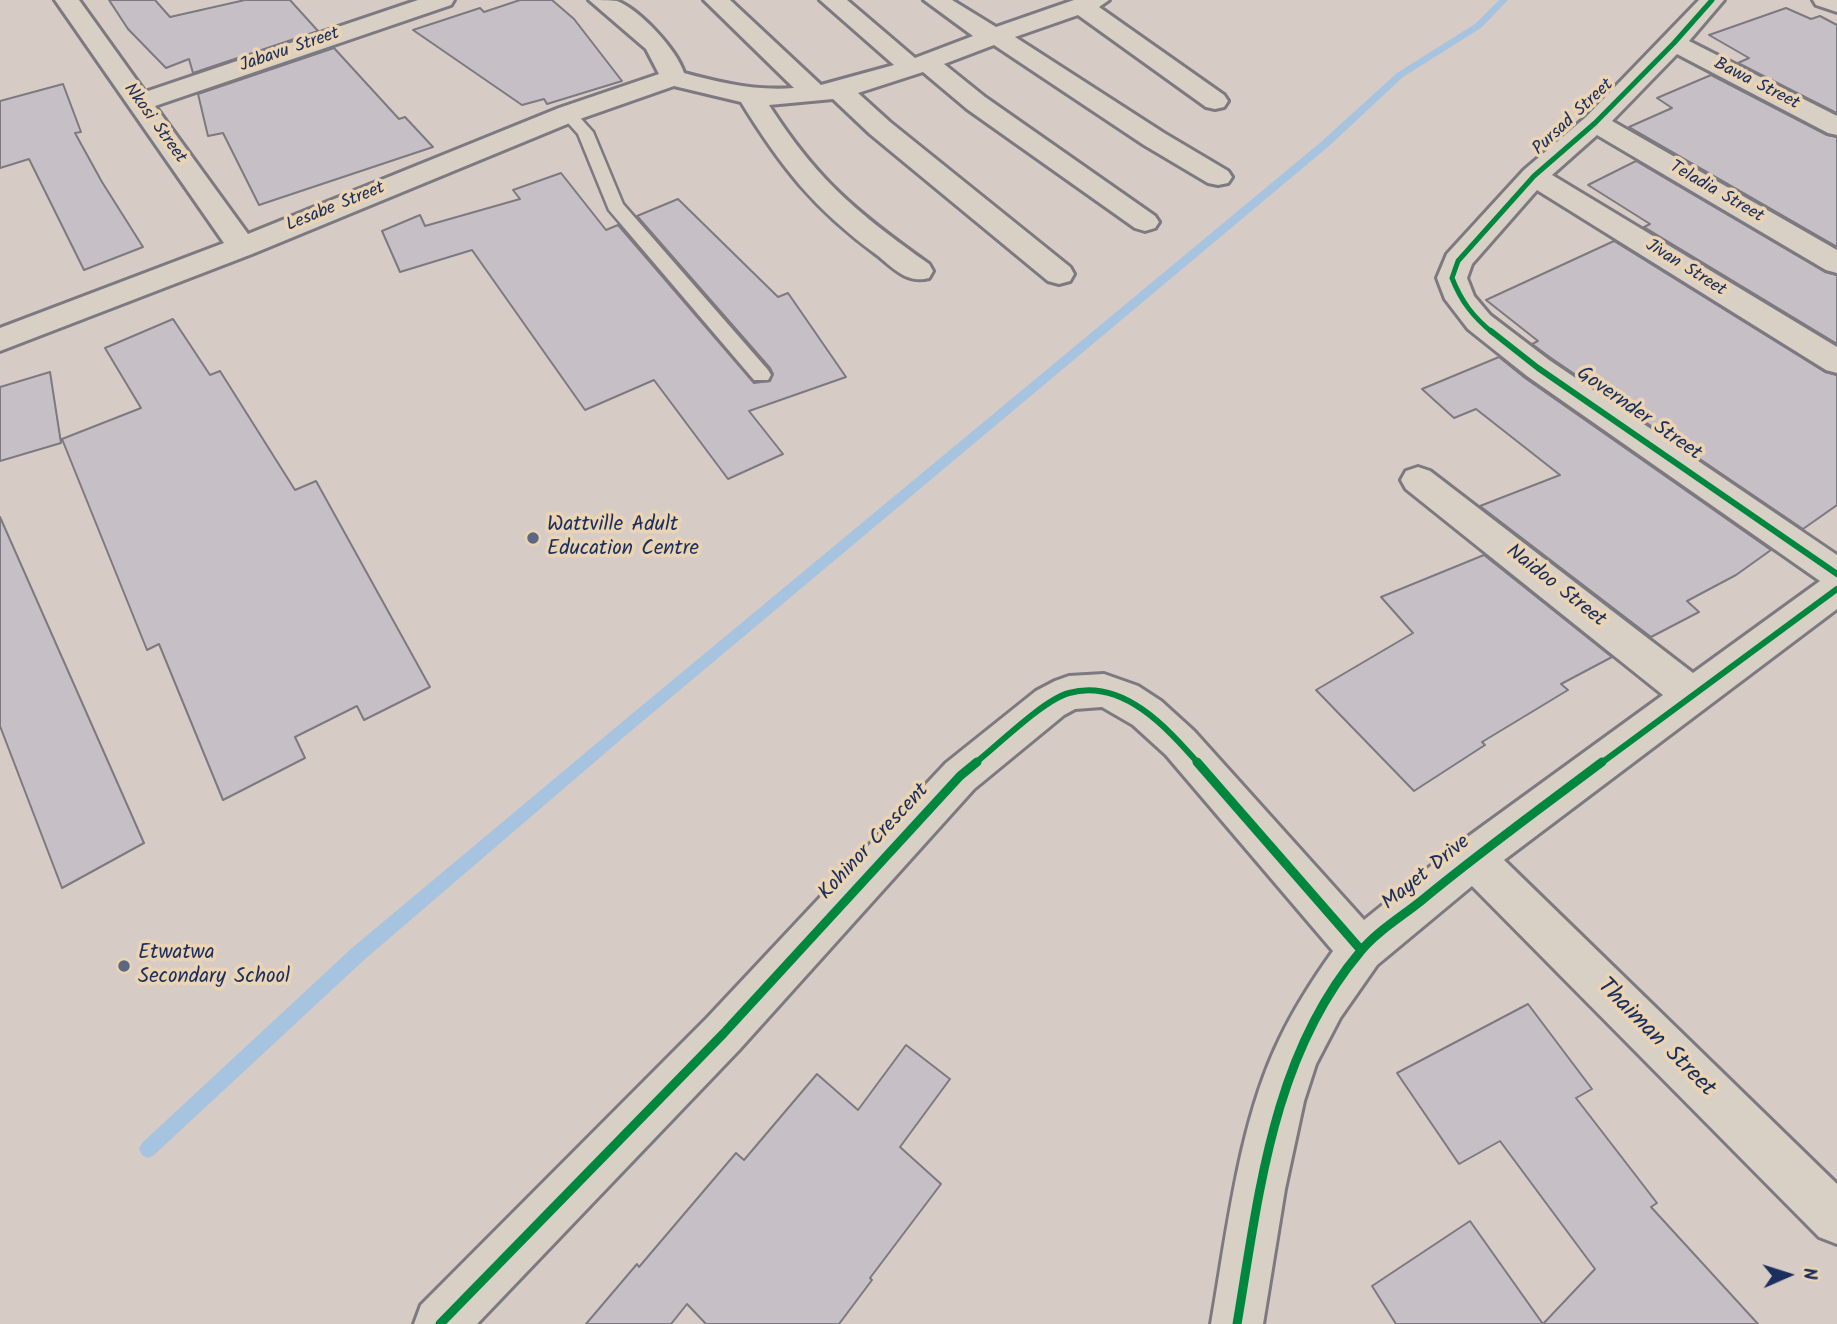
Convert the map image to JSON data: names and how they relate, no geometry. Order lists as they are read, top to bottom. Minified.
{"streets":{"street":["Jabavu Street","Bawa Street","Pursad Street","Nkosi Street","Teladia Street","Lesabe Street","Jivan Street","Governder Street","Naidoo Street","Kohinor Crescent","Mayet Drive","Thaiman Street"]},"crossings":[["Jabavu Street","Nkosi Street"],["Bawa Street","Pursad Street"],["Pursad Street","Teladia Street"],["Pursad Street","Jivan Street"],["Pursad Street","Governder Street"],["Nkosi Street","Lesabe Street"],["Naidoo Street","Mayet Drive"],["Kohinor Crescent","Mayet Drive"],["Mayet Drive","Thaiman Street"]],"places":["Wattville Adult Education Centre","Etwatwa Secondary School"],"north":"right"}
